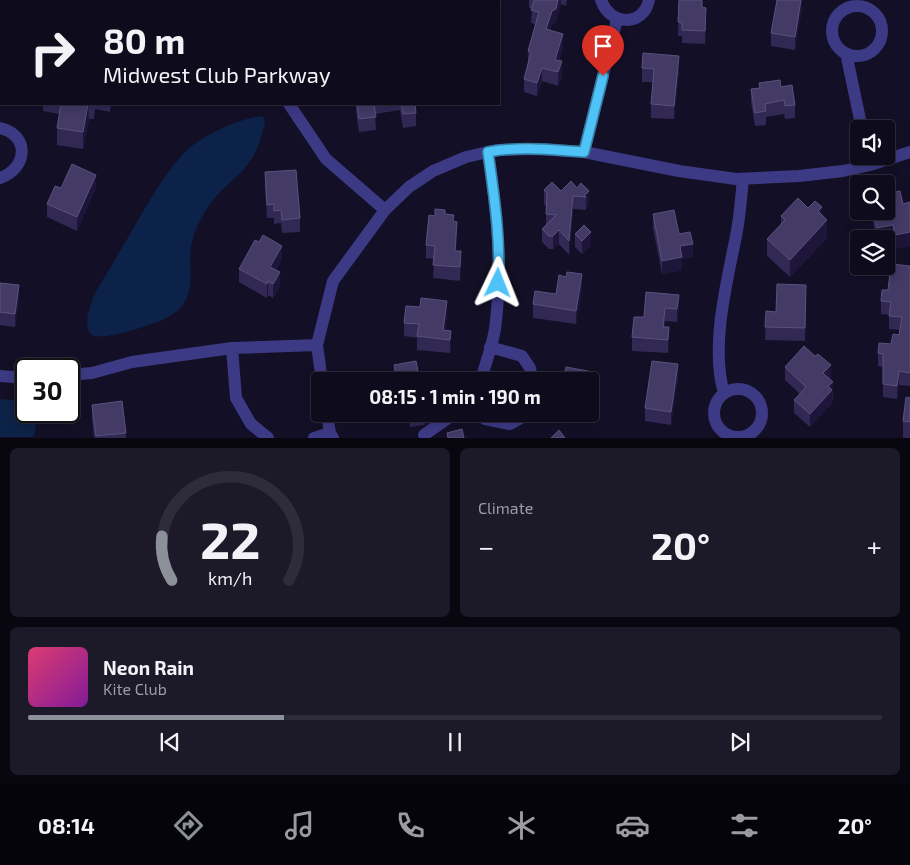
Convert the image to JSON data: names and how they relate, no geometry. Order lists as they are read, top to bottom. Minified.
{"page":{"turn":["80 m","Midwest Club Parkway"],"limit":"30","trip":"08:15 · 1 min · 190 m","tile":"Climate","heat":["−","20°","+"],"song":["Neon Rain","Kite Club"],"tabs":["08:14","20°"],"gauge":["22","km/h"]}}
